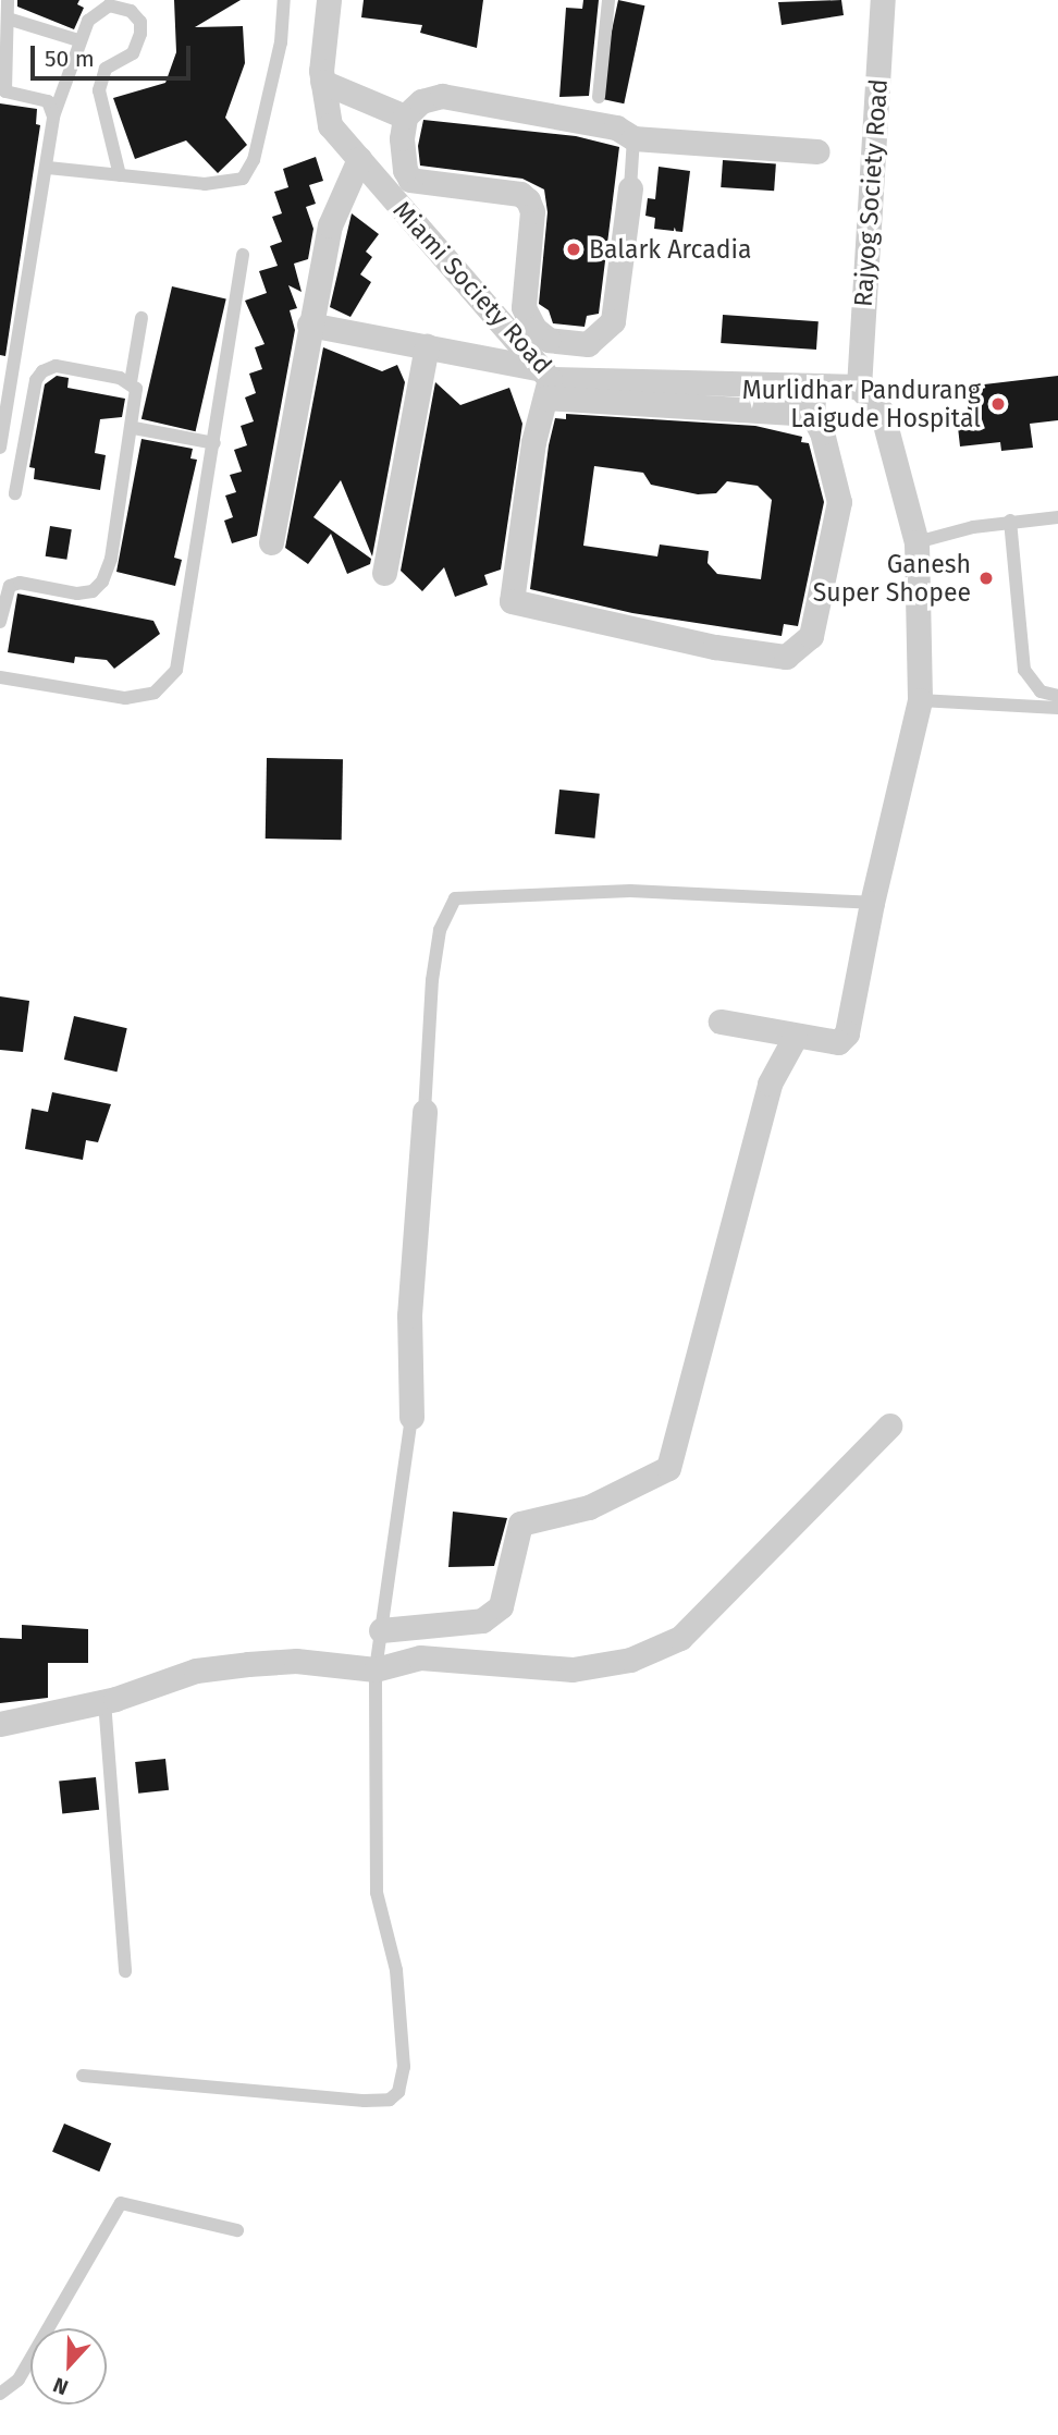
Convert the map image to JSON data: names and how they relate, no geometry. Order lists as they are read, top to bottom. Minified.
{"streets":{"street":["Rajyog Society Road","Miami Society Road"]},"crossings":[["Rajyog Society Road","Miami Society Road"]],"places":["Balark Arcadia","Murlidhar Pandurang Laigude Hospital","Ganesh Super Shopee"],"scale_bar":"50 m","north":"bottom"}
